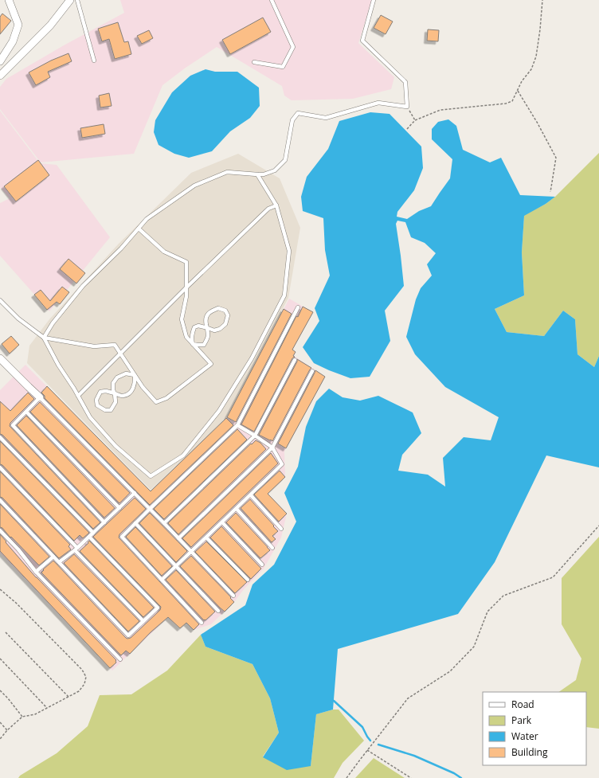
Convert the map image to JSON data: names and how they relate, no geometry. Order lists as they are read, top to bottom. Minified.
{"legend":["Road","Park","Water","Building"]}
